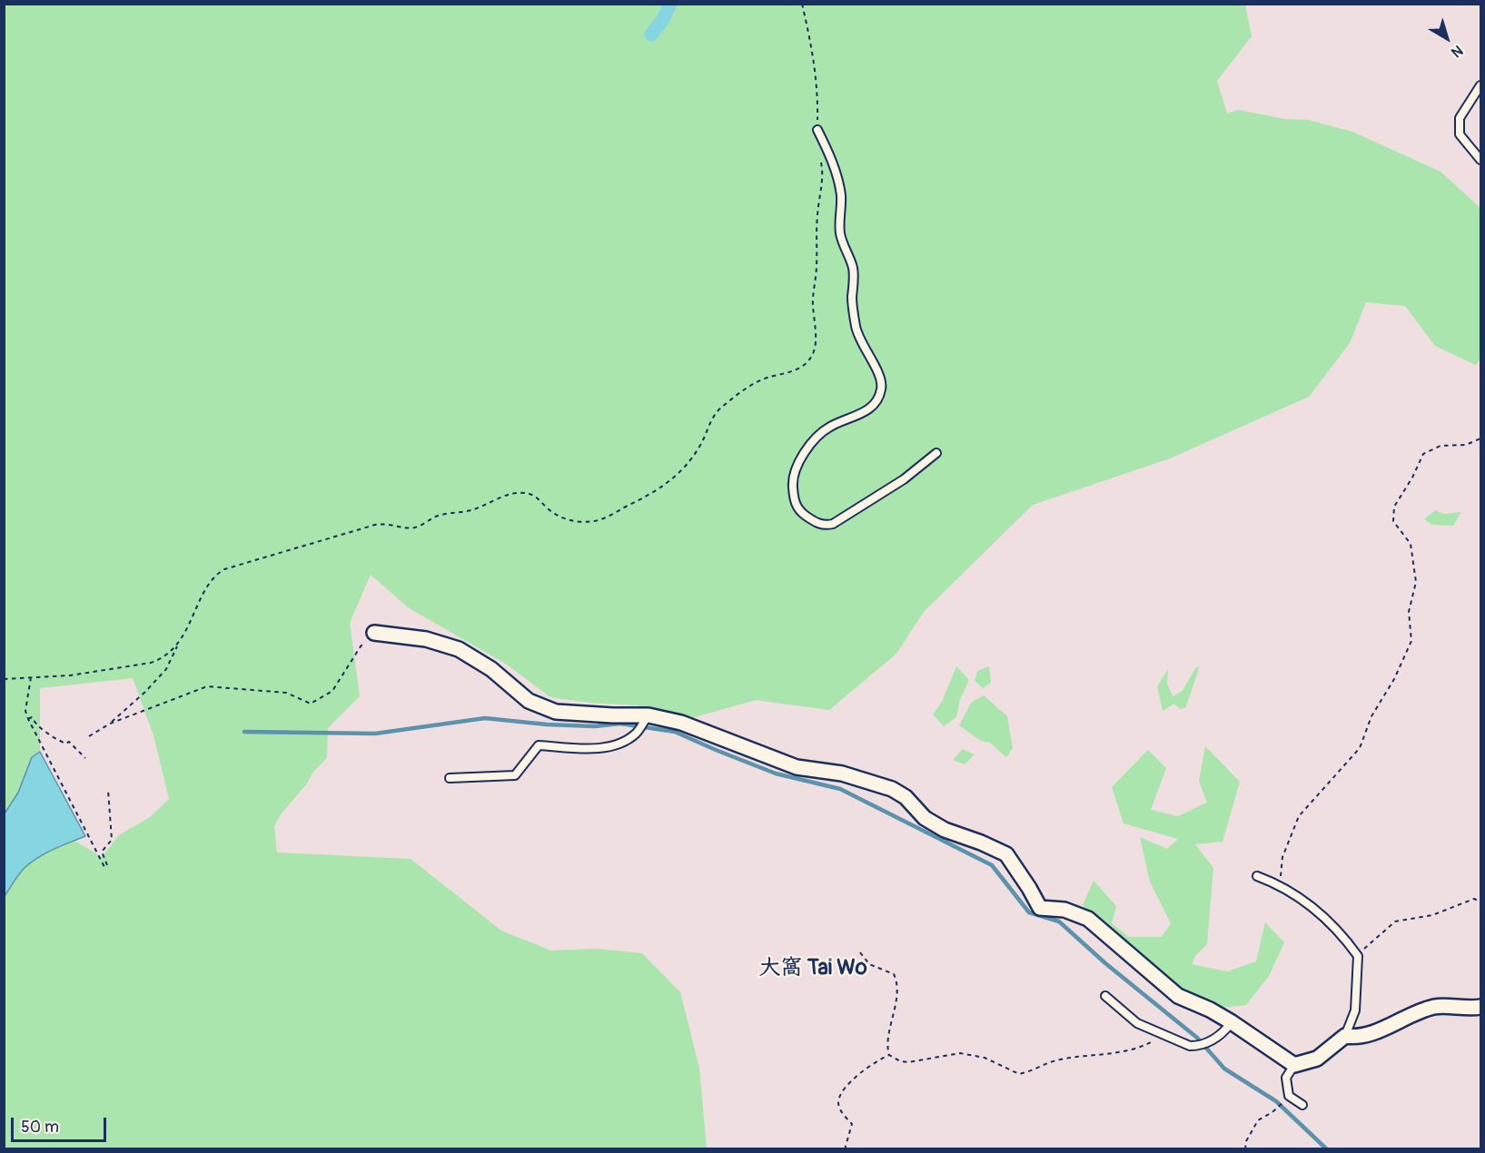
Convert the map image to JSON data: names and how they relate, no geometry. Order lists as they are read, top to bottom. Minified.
{"districts":["大窩 Tai Wo"],"scale_bar":"50 m","north":"bottom right"}
